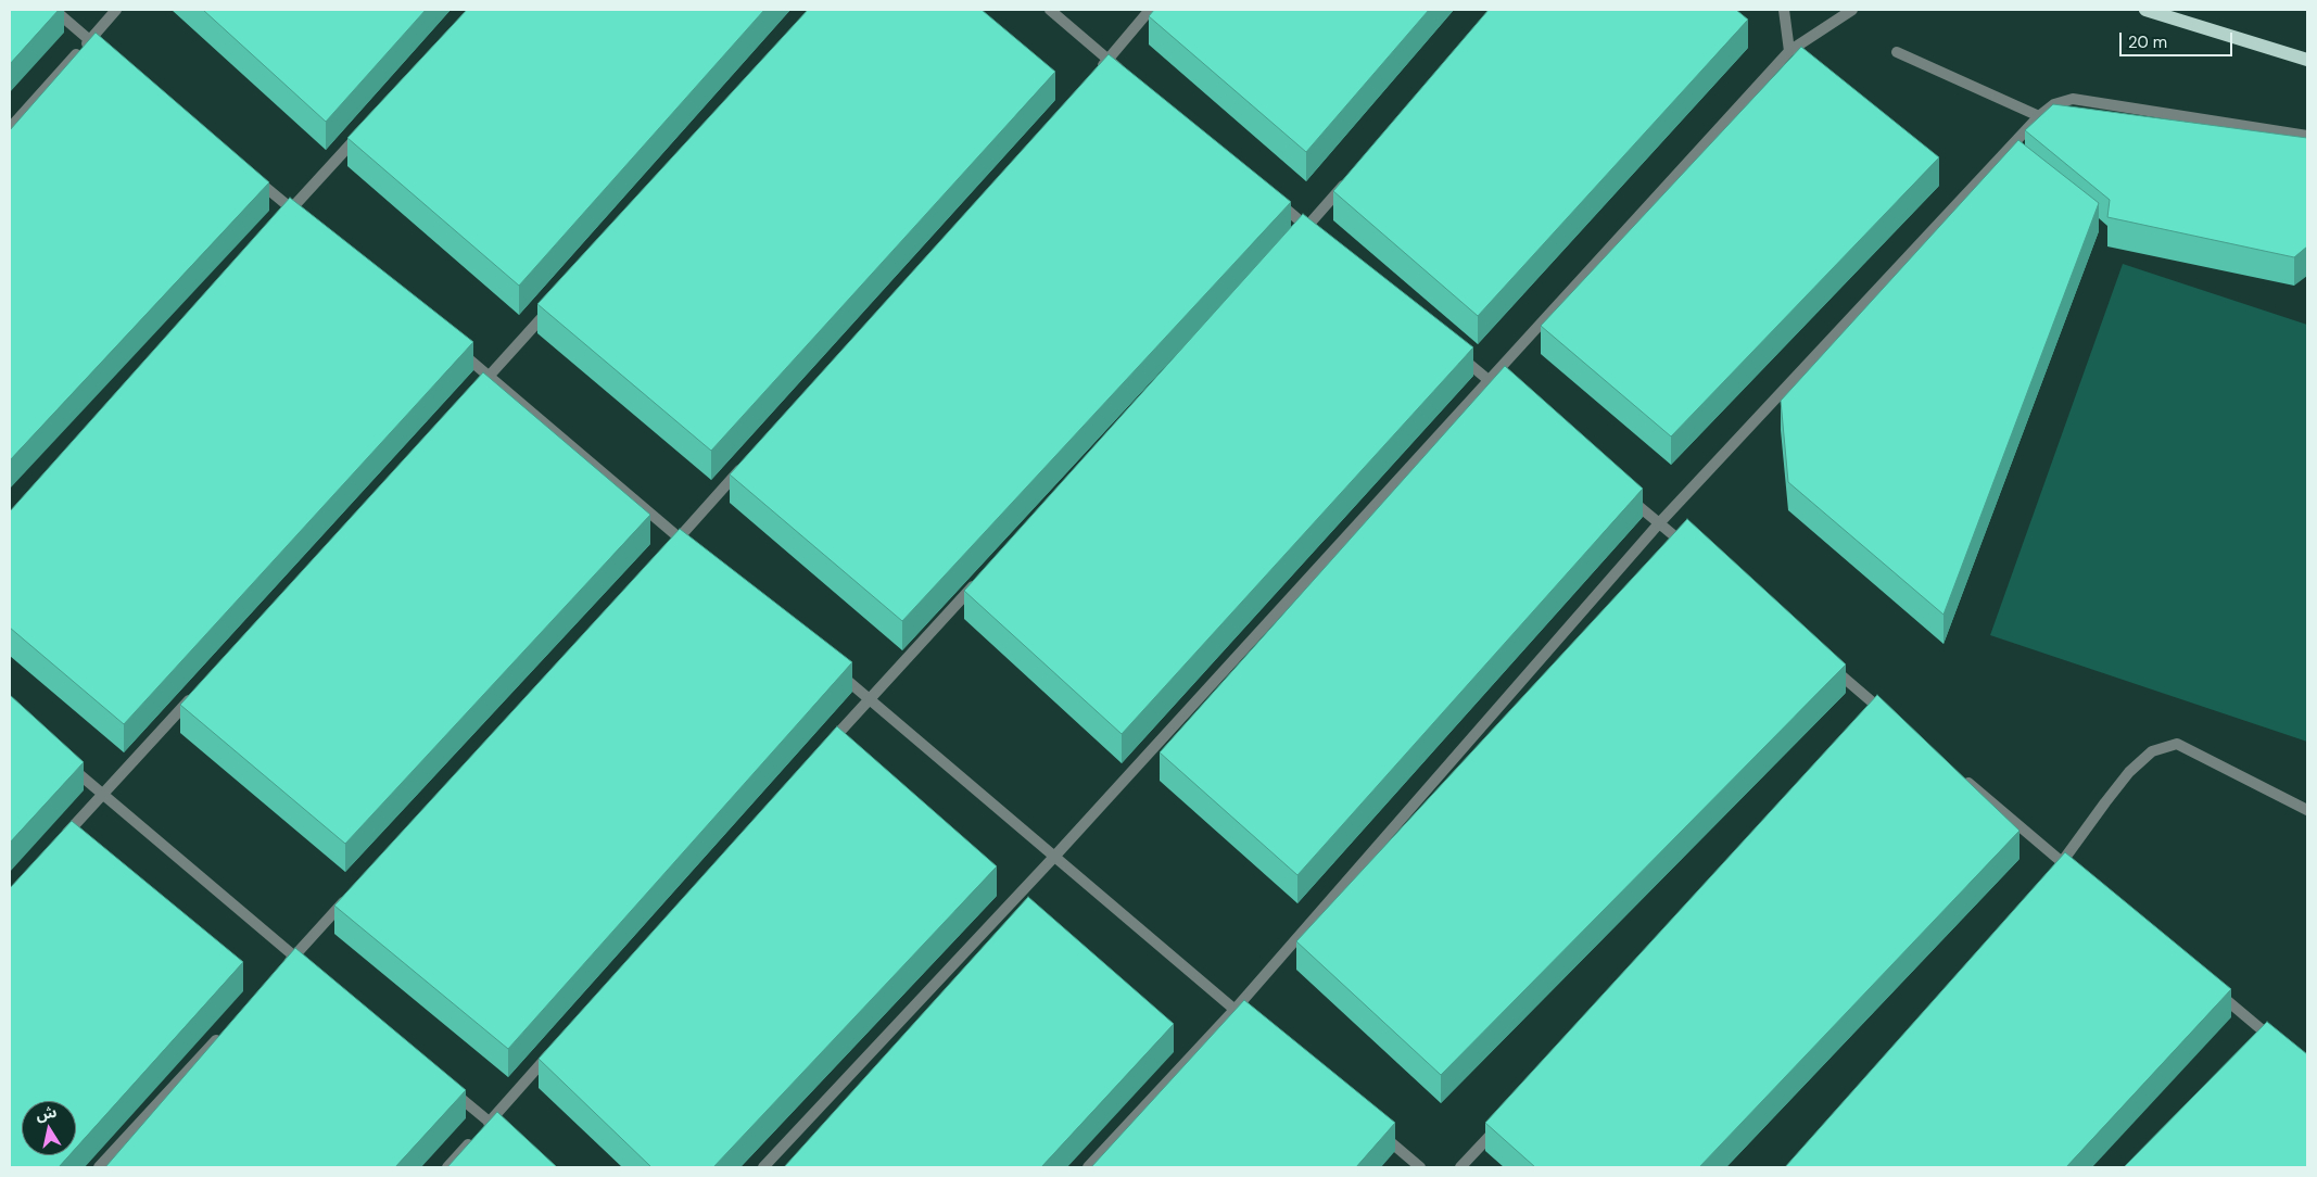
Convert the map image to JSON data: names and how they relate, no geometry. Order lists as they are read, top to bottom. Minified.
{"scale_bar":"20 m","north":"top"}
